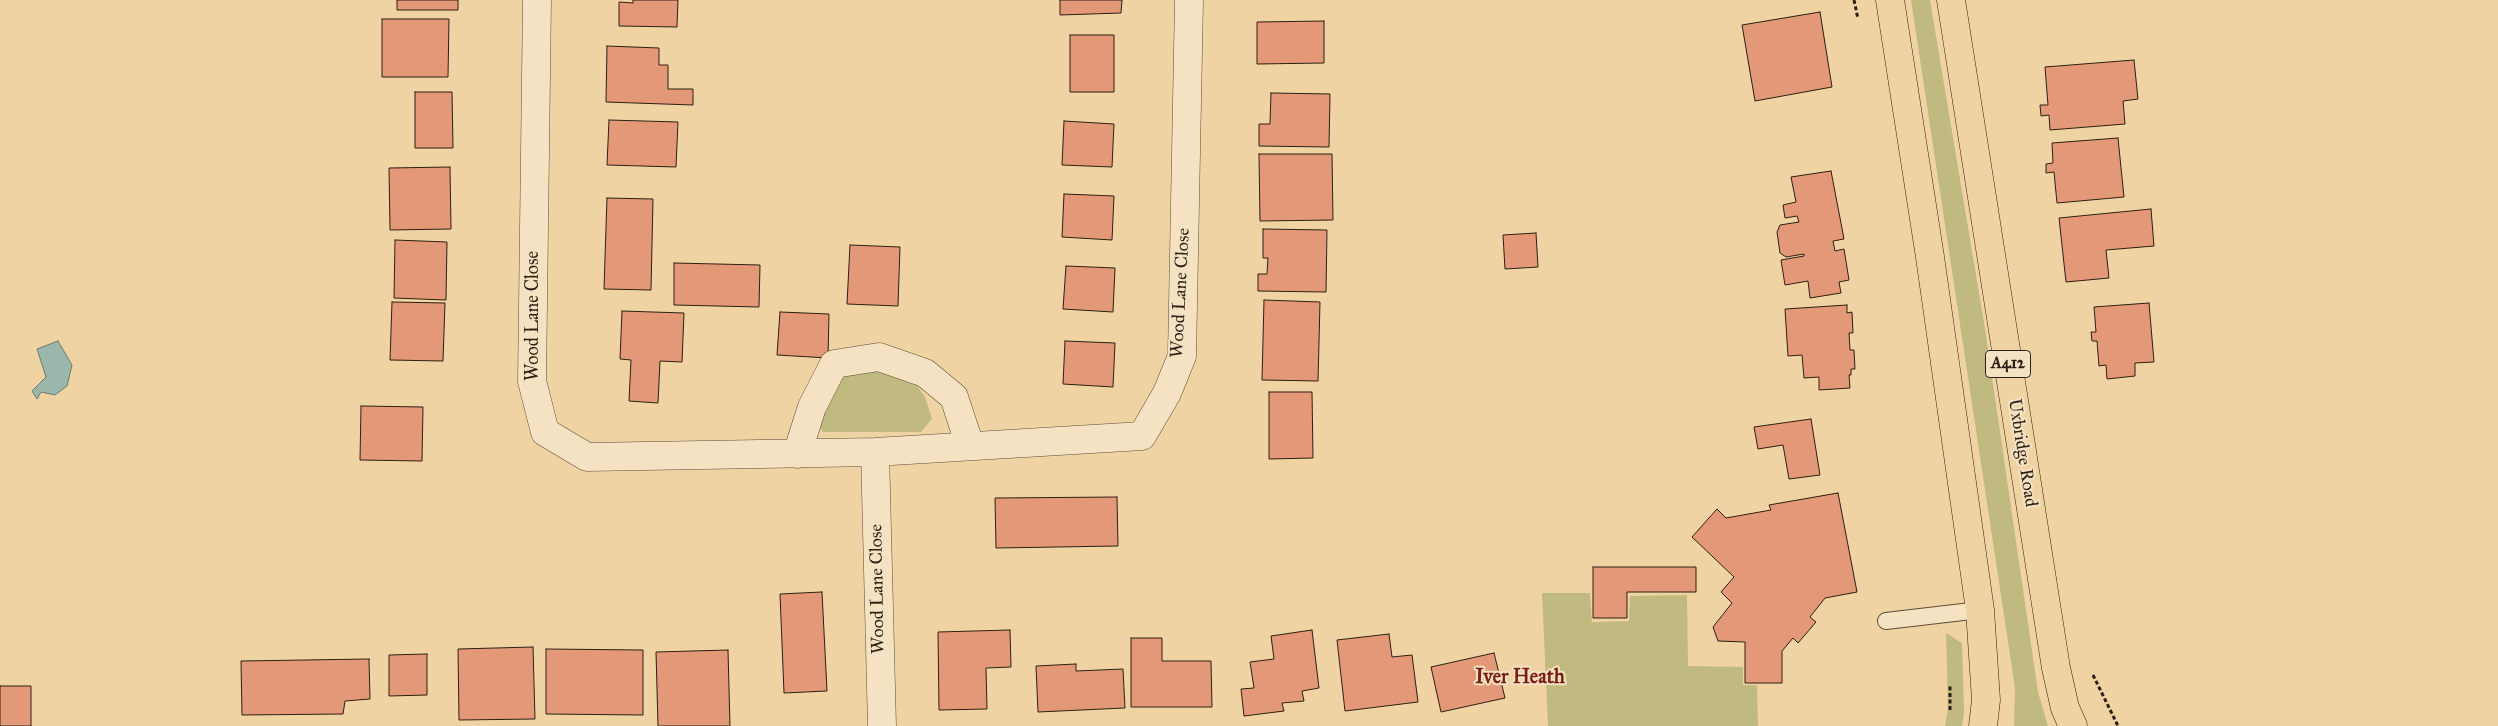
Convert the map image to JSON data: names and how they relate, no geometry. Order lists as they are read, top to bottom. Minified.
{"streets":{"main road":["A412","Uxbridge Road"],"street":["Wood Lane Close"]},"districts":["Iver Heath"]}
